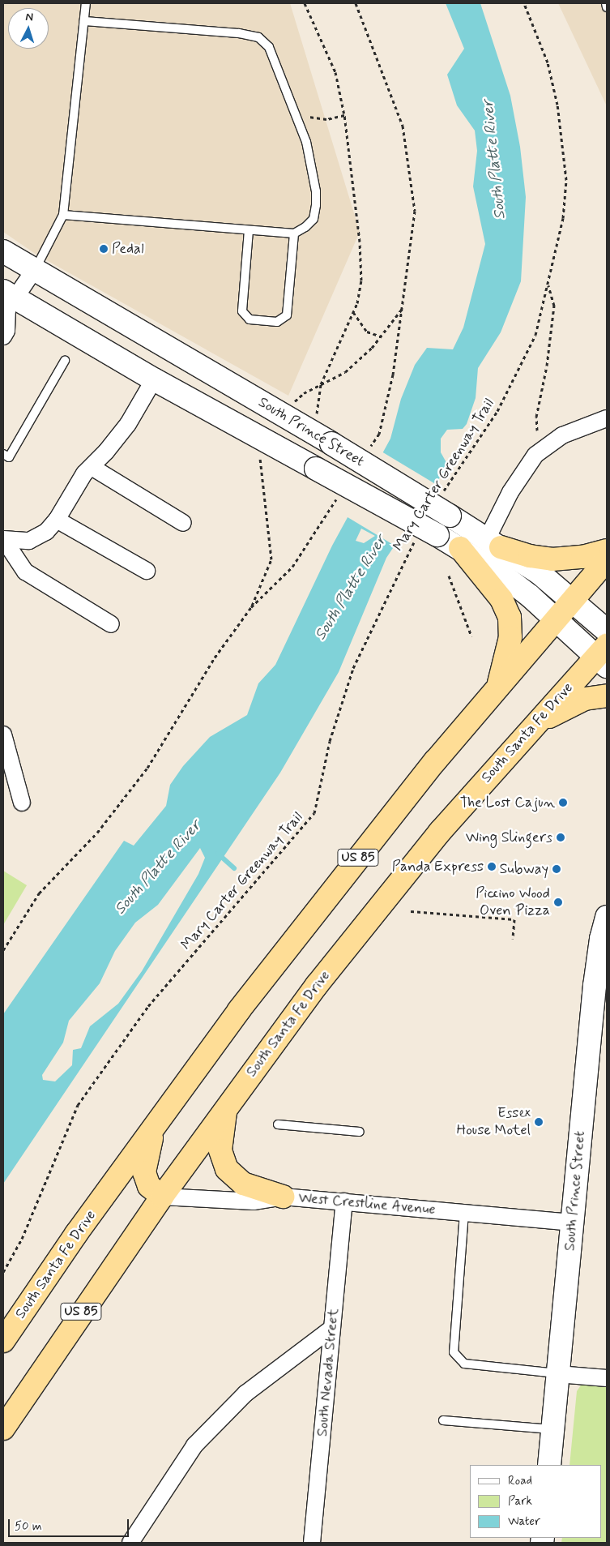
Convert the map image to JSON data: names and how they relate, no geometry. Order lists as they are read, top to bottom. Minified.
{"streets":{"highway":["South Santa Fe Drive","US 85"],"street":["South Prince Street","West Crestline Avenue","South Nevada Street"],"path":["Mary Carter Greenway Trail"]},"crossings":[["South Prince Street","Mary Carter Greenway Trail"],["South Prince Street","South Santa Fe Drive"],["South Prince Street","West Crestline Avenue"],["South Santa Fe Drive","West Crestline Avenue"],["West Crestline Avenue","South Nevada Street"]],"water":["South Platte River"],"places":["Pedal","The Lost Cajun","Wing Slingers","Panda Express","Subway","Piccino Wood Oven Pizza","Essex House Motel"],"legend":["Road","Park","Water"],"scale_bar":"50 m","north":"top"}
